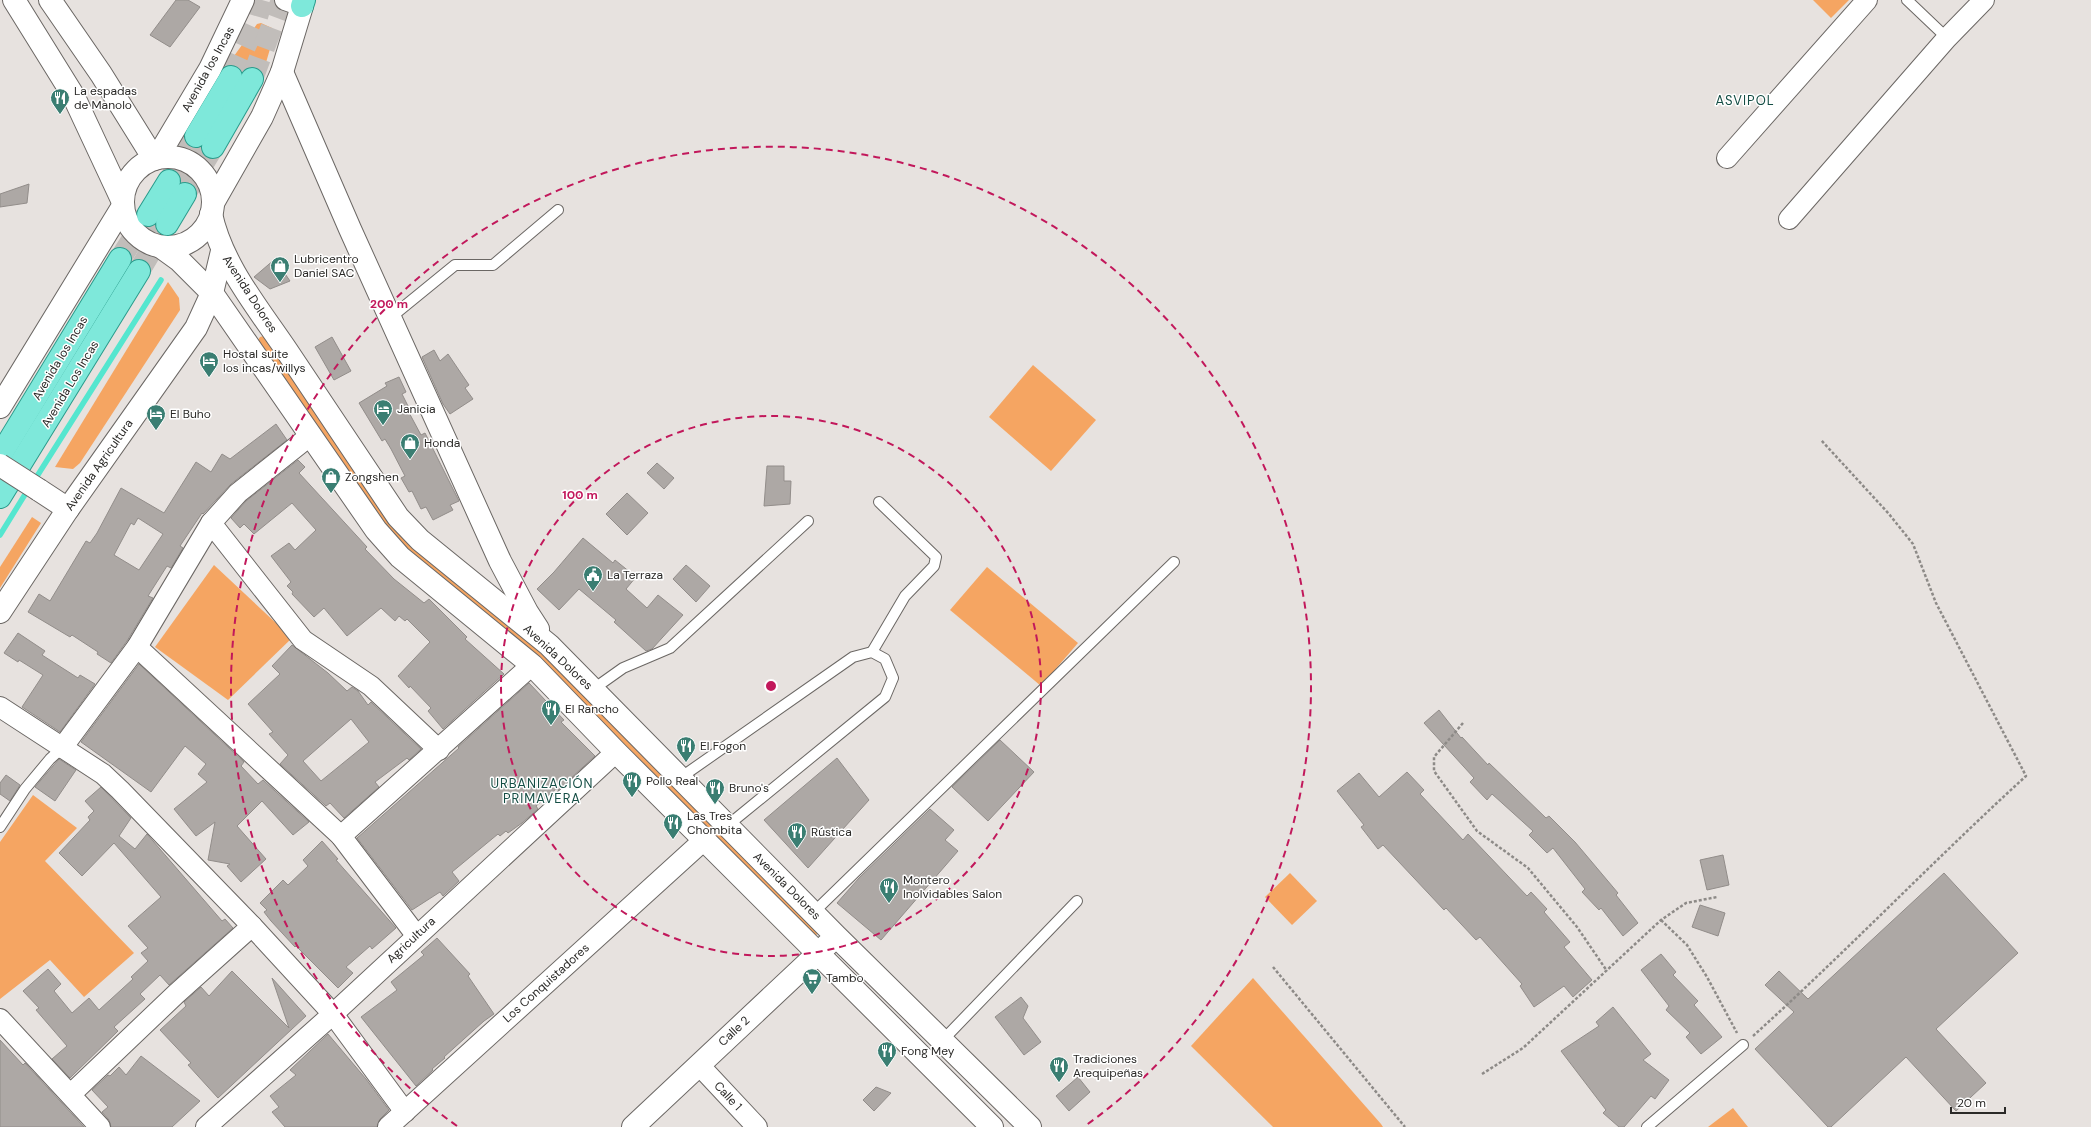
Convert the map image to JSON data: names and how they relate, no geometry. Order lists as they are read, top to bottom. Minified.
{"streets":{"main road":["Avenida los Incas","Avenida Dolores","Avenida Los Incas","Avenida Agricultura","Calle 2"],"street":["Agricultura","Los Conquistadores","Calle 1"]},"crossings":[["Avenida los Incas","Avenida Dolores"],["Avenida los Incas","Avenida Los Incas"],["Avenida Dolores","Avenida Los Incas"],["Avenida Dolores","Avenida Agricultura"],["Avenida Dolores","Agricultura"],["Avenida Dolores","Los Conquistadores"],["Avenida Dolores","Calle 2"],["Calle 2","Calle 1"]],"districts":["ASVIPOL","URBANIZACIÓN PRIMAVERA"],"places":{"restaurant":["La espadas de Manolo","El Rancho","El Fogon","Pollo Real","Bruno's","Las Tres Chombita","Rústica","Montero Inolvidables Salon","Fong Mey","Tradiciones Arequipeñas"],"shop":["Lubricentro Daniel SAC","Honda","Zongshen"],"hotel":["Hostal suite los incas/willys","Janicia","El Buho"],"public building":["La Terraza"],"supermarket":["Tambo"]},"scale_bar":"20 m","rings":["200 m","100 m"]}
